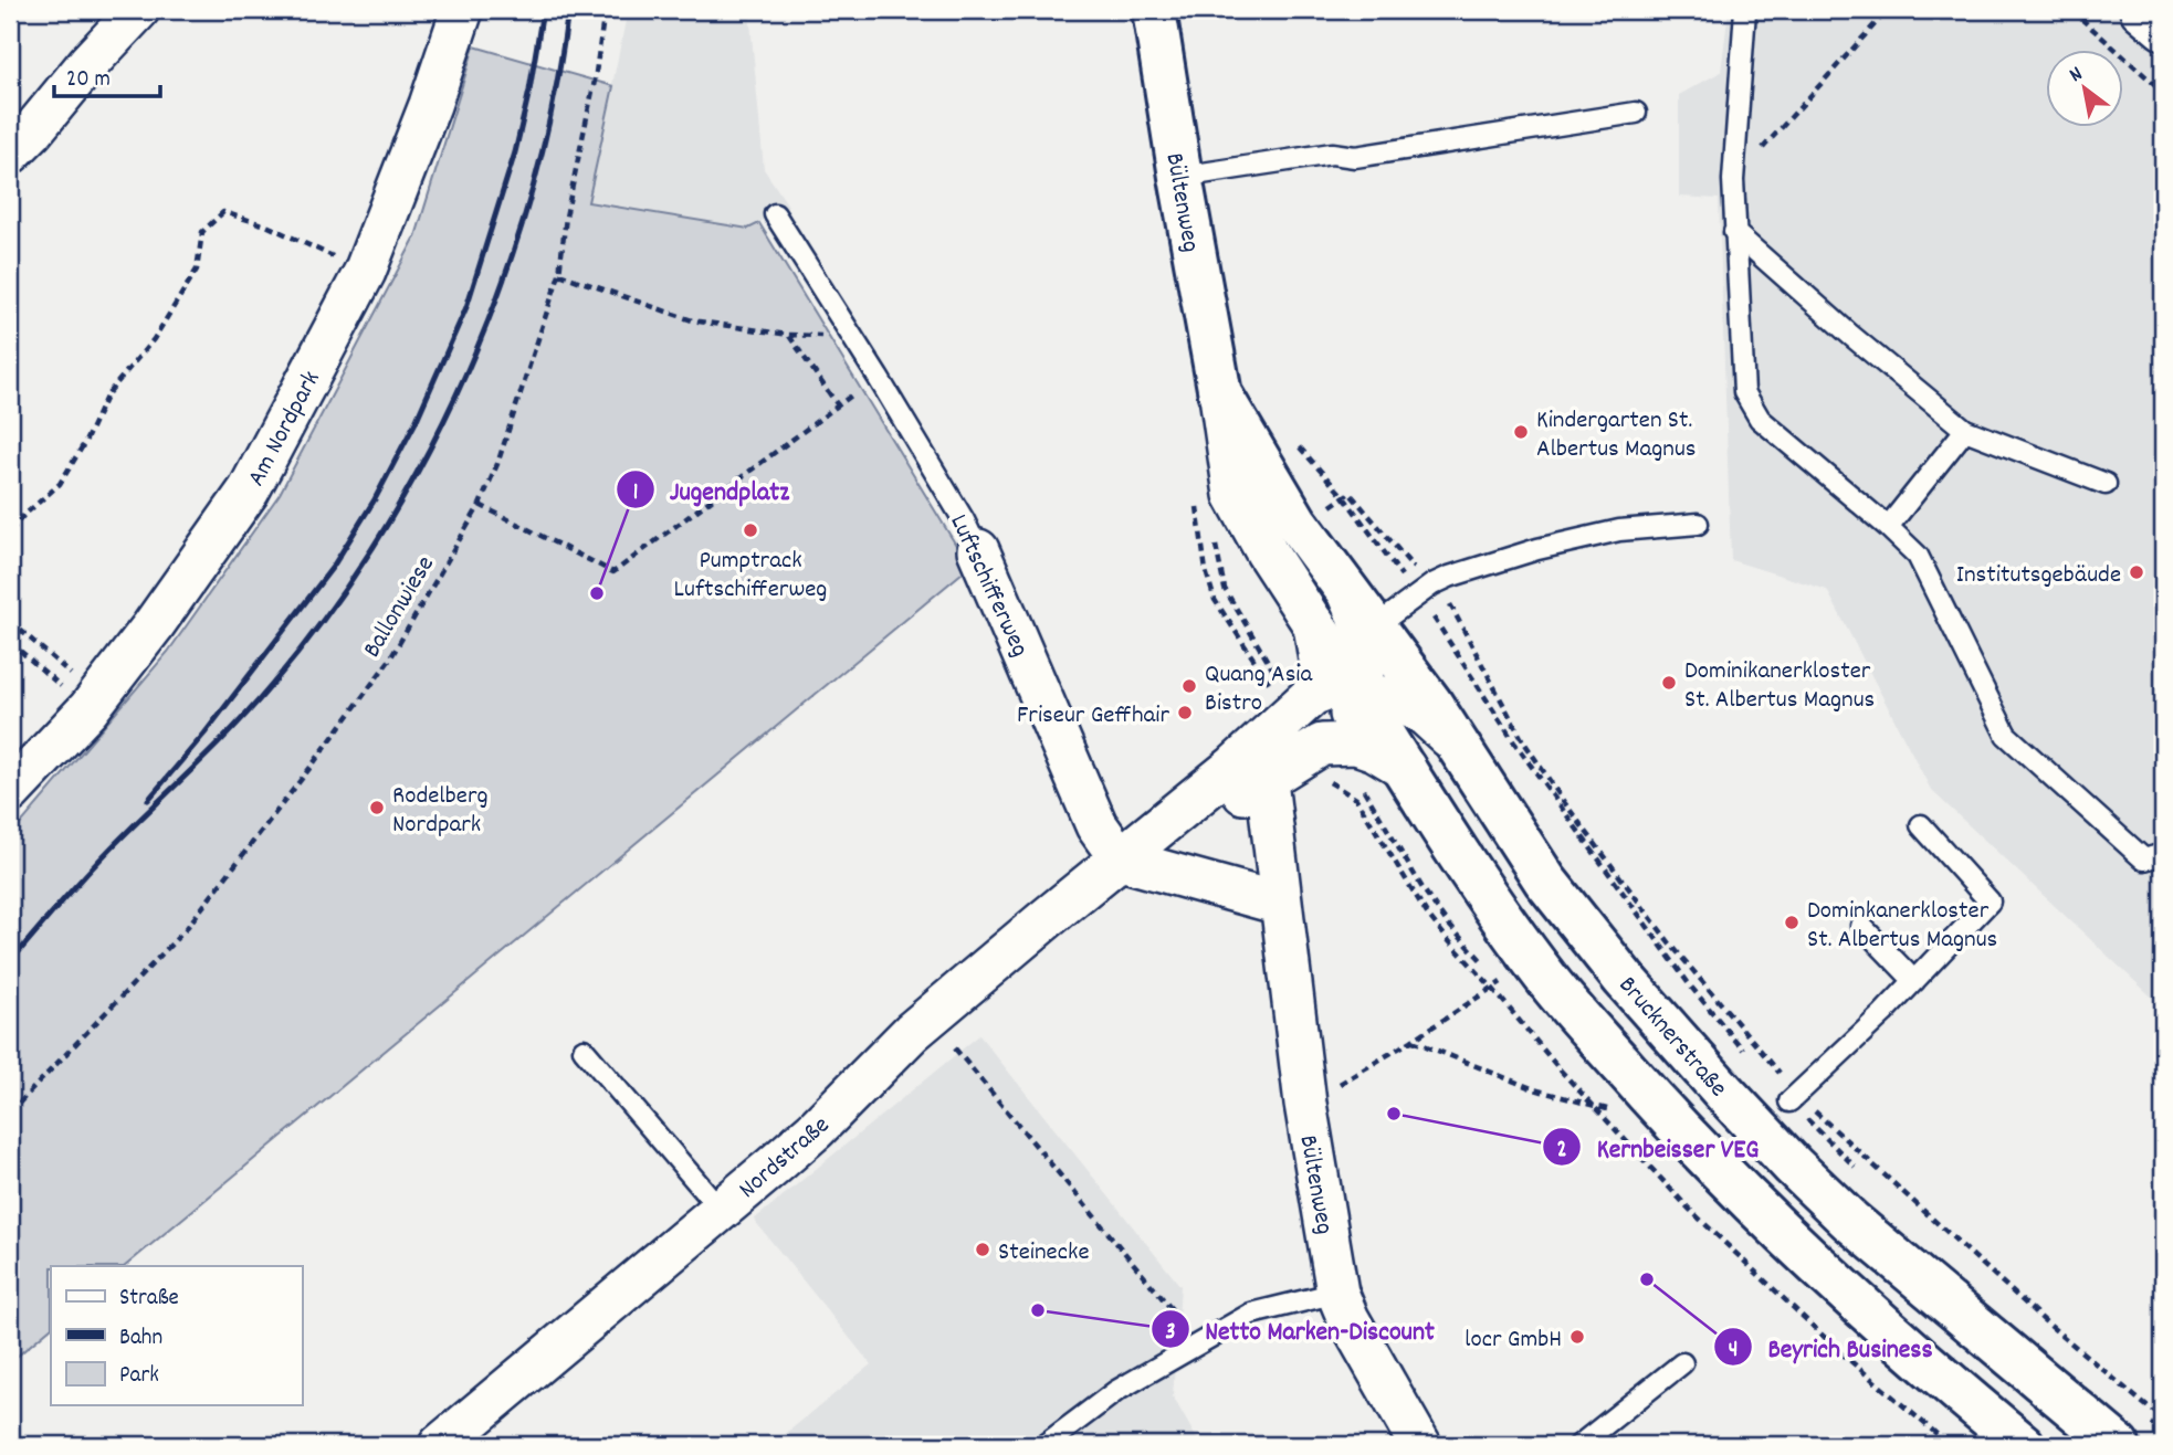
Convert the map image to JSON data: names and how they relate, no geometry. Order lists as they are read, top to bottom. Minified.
{"streets":{"main road":["Bültenweg","Brucknerstraße"],"street":["Am Nordpark","Luftschifferweg","Nordstraße"],"path":["Ballonwiese"]},"crossings":[["Bültenweg","Brucknerstraße"],["Bültenweg","Nordstraße"],["Luftschifferweg","Nordstraße"]],"places":["Kindergarten St. Albertus Magnus","Pumptrack Luftschifferweg","Institutsgebäude","Jugendplatz","Dominikanerkloster St. Albertus Magnus","Quang Asia Bistro","Friseur Geffhair","Rodelberg Nordpark","Dominkanerkloster St. Albertus Magnus","Kernbeisser VEG","Steinecke","Beyrich Business","Netto Marken-Discount","locr GmbH"],"legend":["Straße","Bahn","Park"],"scale_bar":"20 m","north":"top left"}
